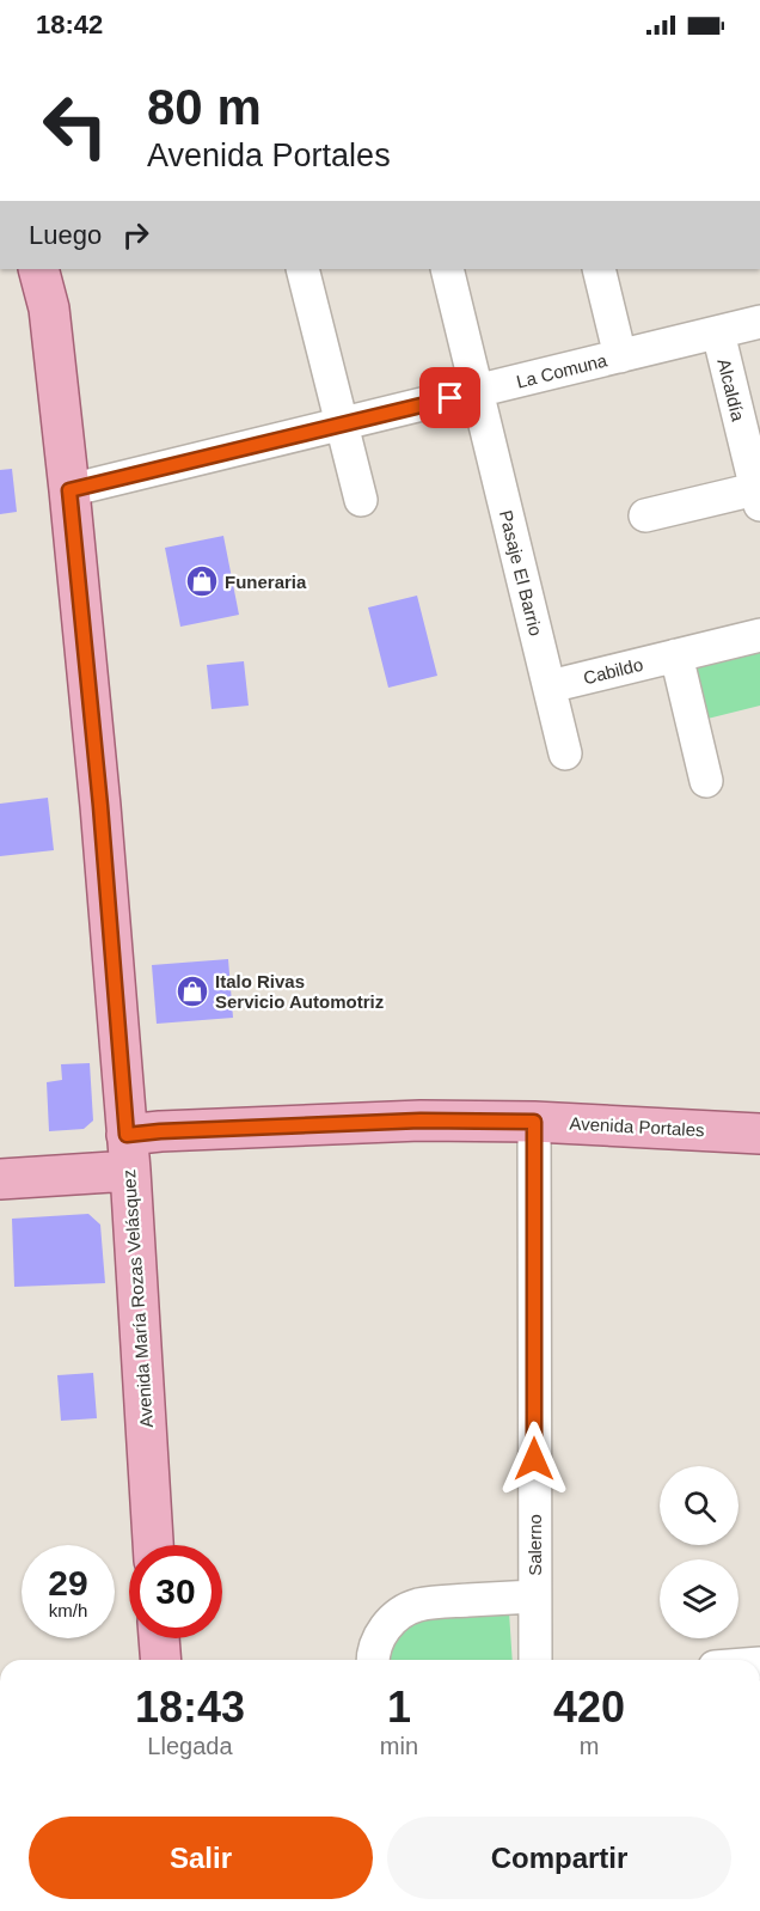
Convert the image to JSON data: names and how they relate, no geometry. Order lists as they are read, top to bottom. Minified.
{"streets":{"main road":["Avenida Portales","Avenida María Rozas Velásquez"],"street":["La Comuna","Alcaldía","Pasaje El Barrio","Cabildo","Salerno"]},"crossings":[["La Comuna","Alcaldía"],["La Comuna","Pasaje El Barrio"],["La Comuna","Avenida María Rozas Velásquez"],["Pasaje El Barrio","Cabildo"],["Avenida Portales","Avenida María Rozas Velásquez"],["Avenida Portales","Salerno"]],"places":{"shop":["Funeraria","Italo Rivas Servicio Automotriz"]},"page":{"status":"18:42","turn":["80 m","Avenida Portales"],"then":"Luego","speed":"29 km/h","limit":"30","eta":["18:43","Llegada","1","min","420","m"],"buttons":["Salir","Compartir"]}}
